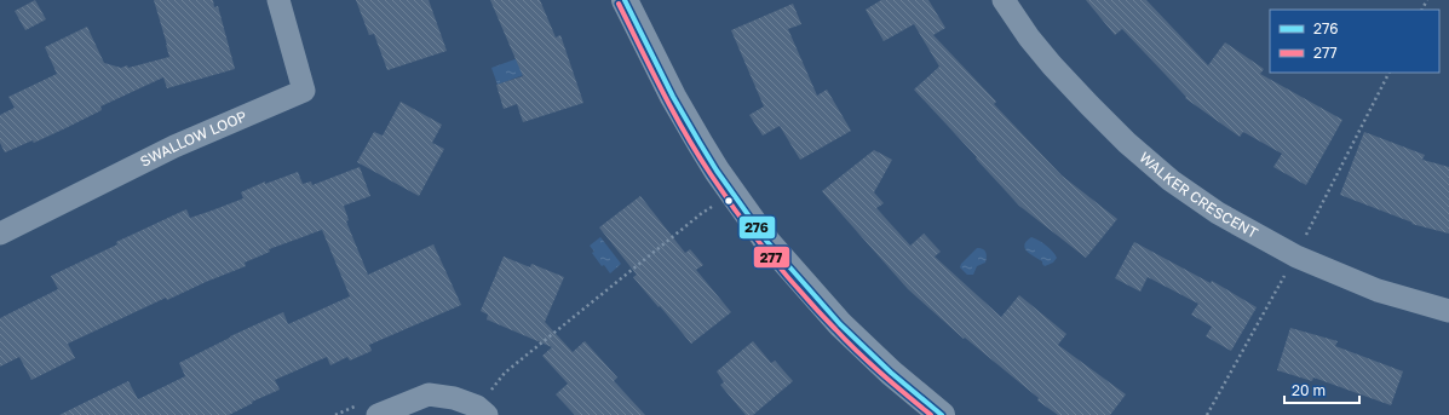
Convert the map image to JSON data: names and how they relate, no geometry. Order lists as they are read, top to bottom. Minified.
{"streets":{"street":["SWALLOW LOOP","WALKER CRESCENT"]},"lines":["transit line 276","transit line 277"],"legend":["276","277"],"scale_bar":"20 m"}
